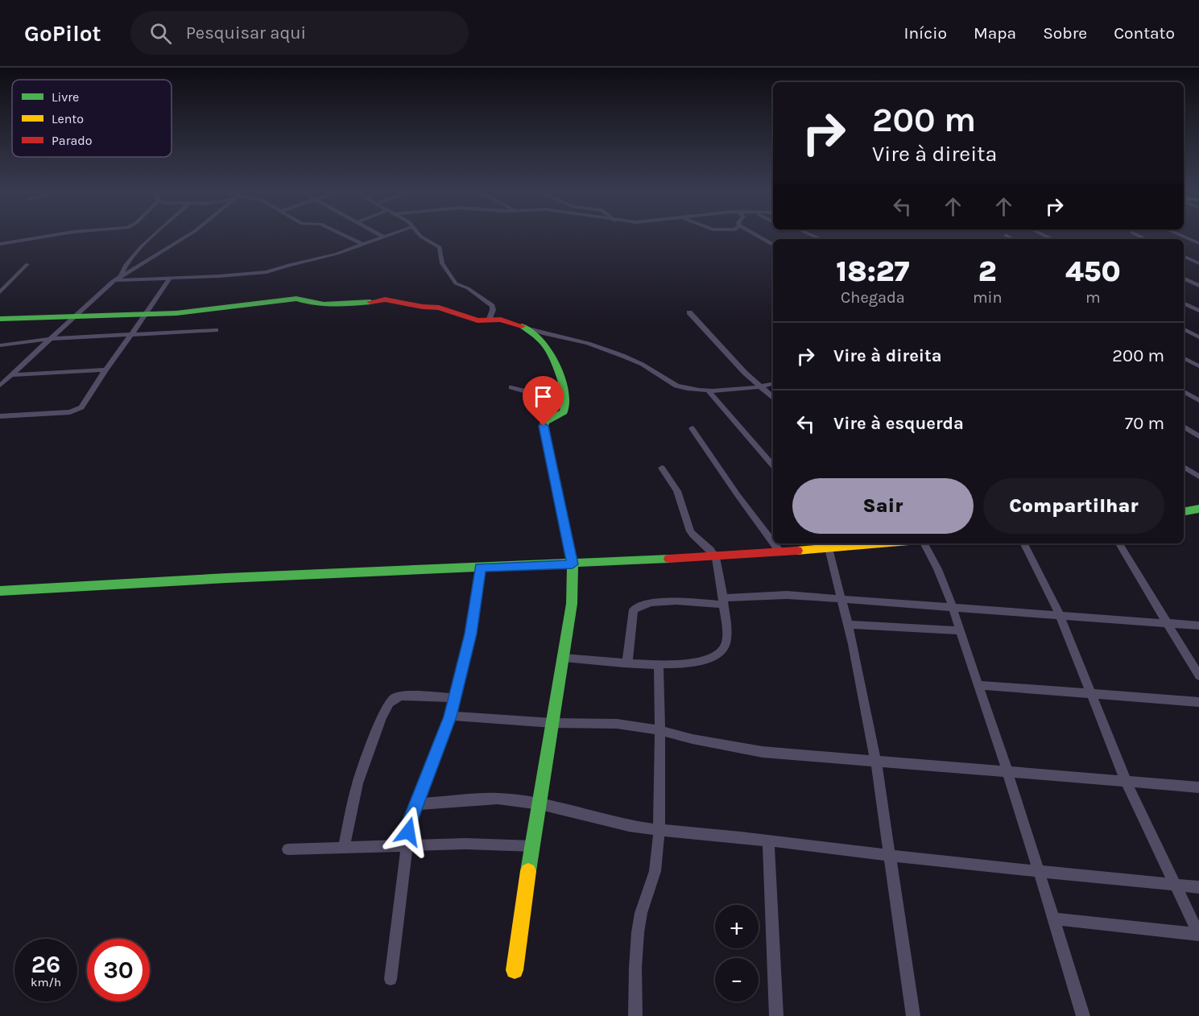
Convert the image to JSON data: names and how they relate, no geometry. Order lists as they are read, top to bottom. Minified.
{"legend":["Livre","Lento","Parado"],"page":{"header":"GoPilot","search":"Pesquisar aqui","nav":["Início","Mapa","Sobre","Contato"],"turn":["200 m","Vire à direita"],"eta":["18:27","Chegada","2","min","450","m"],"list":[{"name":"Vire à direita","value":"200 m"},{"name":"Vire à esquerda","value":"70 m"}],"buttons":["Sair","Compartilhar"],"map_buttons":["+","−"],"speed":"26 km/h","limit":"30"}}
